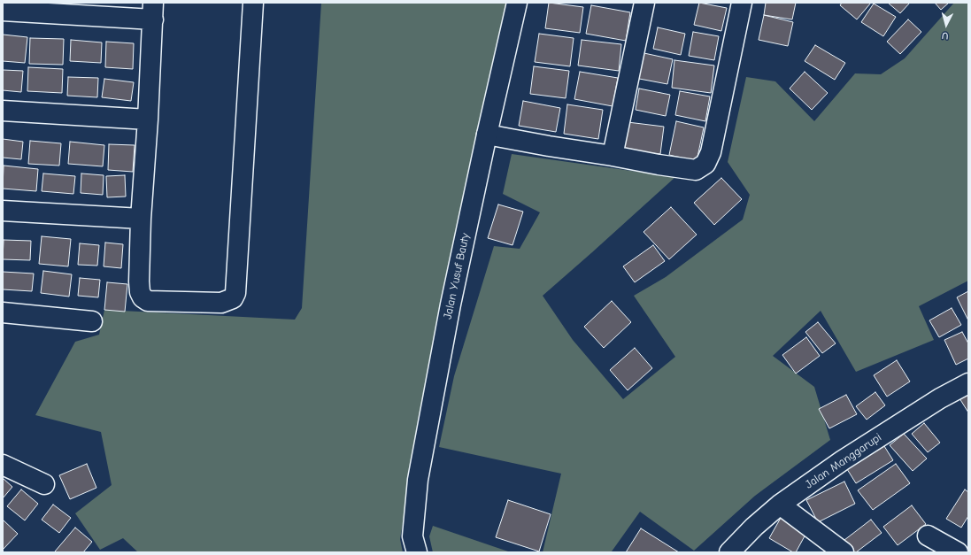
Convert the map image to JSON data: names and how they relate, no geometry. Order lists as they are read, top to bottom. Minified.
{"streets":{"street":["Jalan Yusuf Bauty","Jalan Manggarupi"]},"north":"bottom"}
